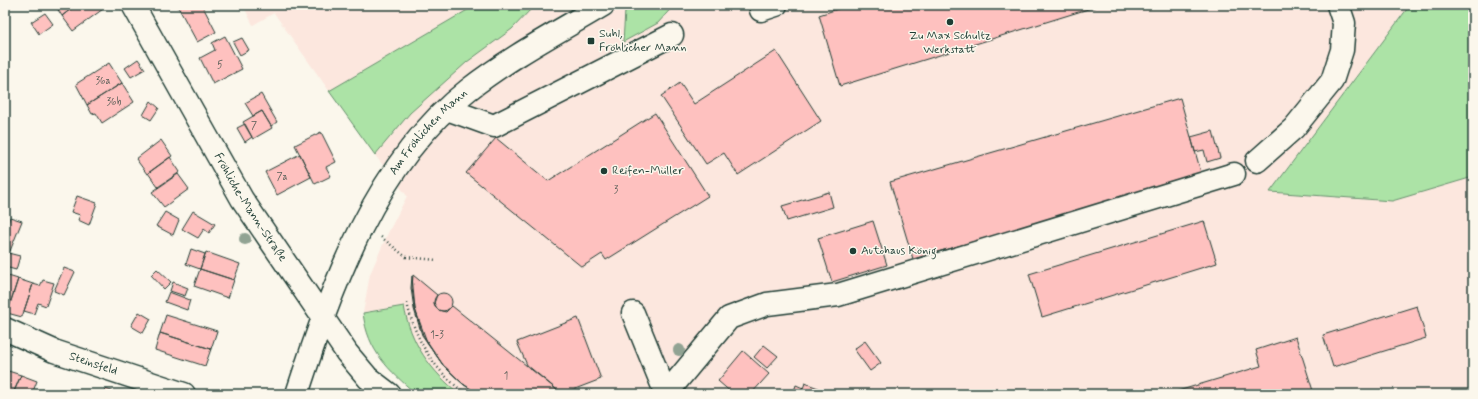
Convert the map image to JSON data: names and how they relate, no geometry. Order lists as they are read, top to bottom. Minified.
{"streets":{"street":["Am Fröhlichen Mann","Fröhliche-Mann-Straße","Steinsfeld"]},"crossings":[["Am Fröhlichen Mann","Fröhliche-Mann-Straße"]],"places":{"other":["Zu Max Schultz Werkstatt","Reifen-Müller","Autohaus König"],"transit":["Suhl, Fröhlicher Mann"]},"house_numbers":["5","36a","36b","7","7a","3","1-3","1"]}
